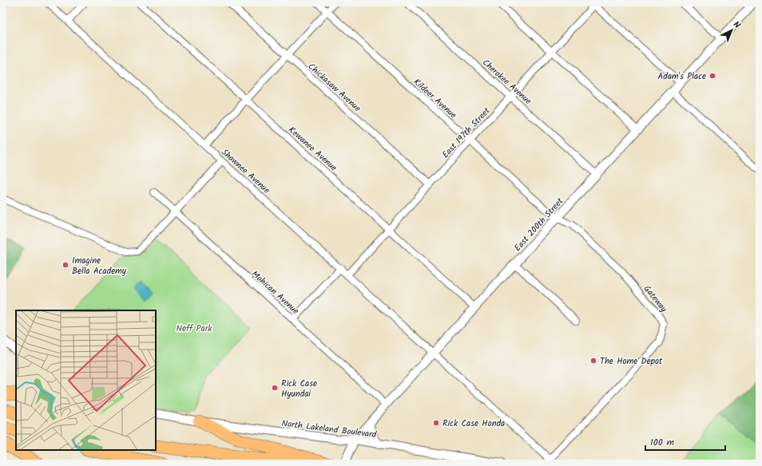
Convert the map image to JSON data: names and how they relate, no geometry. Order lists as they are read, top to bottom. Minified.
{"streets":{"street":["Cherokee Avenue","Chickasaw Avenue","Kildeer Avenue","East 197th Street","Kewanee Avenue","Shawnee Avenue","East 200th Street","Mohican Avenue","Gateway","North Lakeland Boulevard"]},"crossings":[["Cherokee Avenue","East 197th Street"],["Cherokee Avenue","East 200th Street"],["Chickasaw Avenue","East 197th Street"],["Kildeer Avenue","East 197th Street"],["Kildeer Avenue","East 200th Street"],["Kildeer Avenue","Gateway"],["East 197th Street","Kewanee Avenue"],["East 197th Street","Shawnee Avenue"],["Kewanee Avenue","East 200th Street"],["Shawnee Avenue","East 200th Street"],["Shawnee Avenue","Gateway"],["East 200th Street","Mohican Avenue"],["East 200th Street","Gateway"],["East 200th Street","North Lakeland Boulevard"]],"parks":["Neff Park"],"places":["Adam's Place","Imagine Bella Academy","The Home Depot","Rick Case Hyundai","Rick Case Honda"],"scale_bar":"100 m","north":"top right"}
